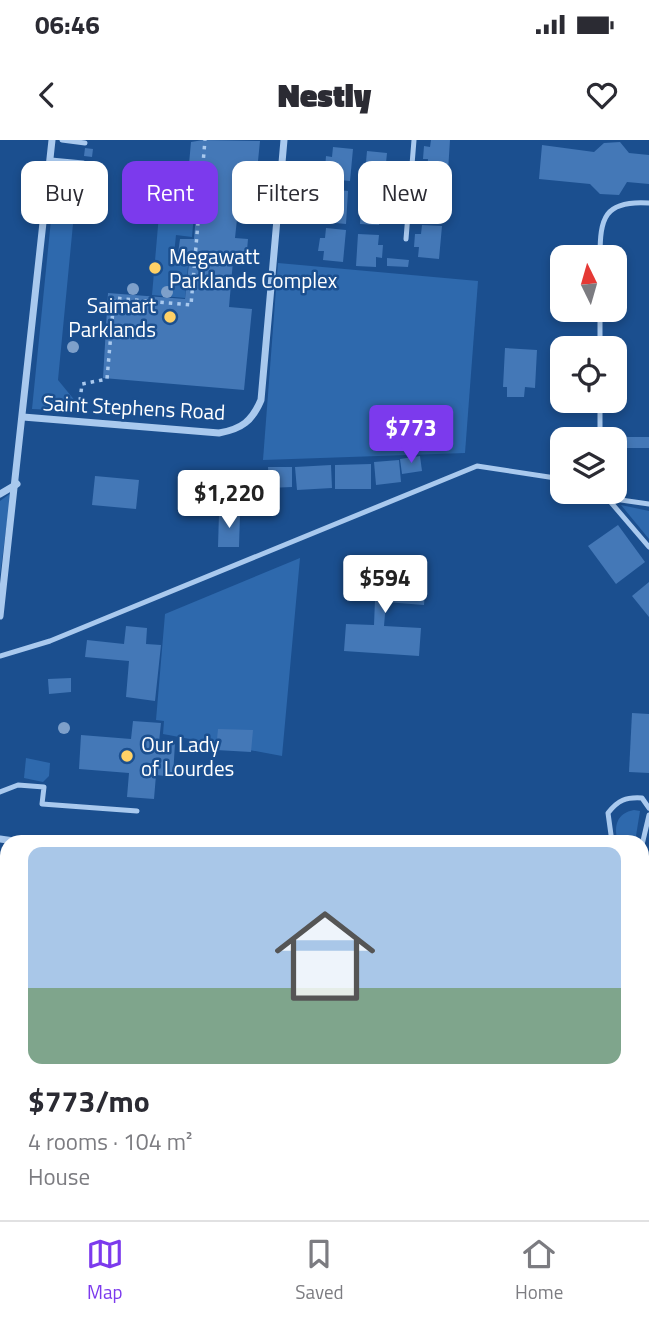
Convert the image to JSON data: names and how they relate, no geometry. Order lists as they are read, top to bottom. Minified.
{"streets":{"street":["Saint Stephens Road"]},"places":["Megawatt Parklands Complex","Saimart Parklands","Our Lady of Lourdes"],"north":"top","page":{"status":"06:46","header":"Nestly","chip":["Buy","Rent","Filters","New"],"price":["$773","$1,220","$594"],"list":[{"name":"$773/mo","note":"4 rooms · 104 m² · House"}],"tabs":["Map","Saved","Home"]}}
